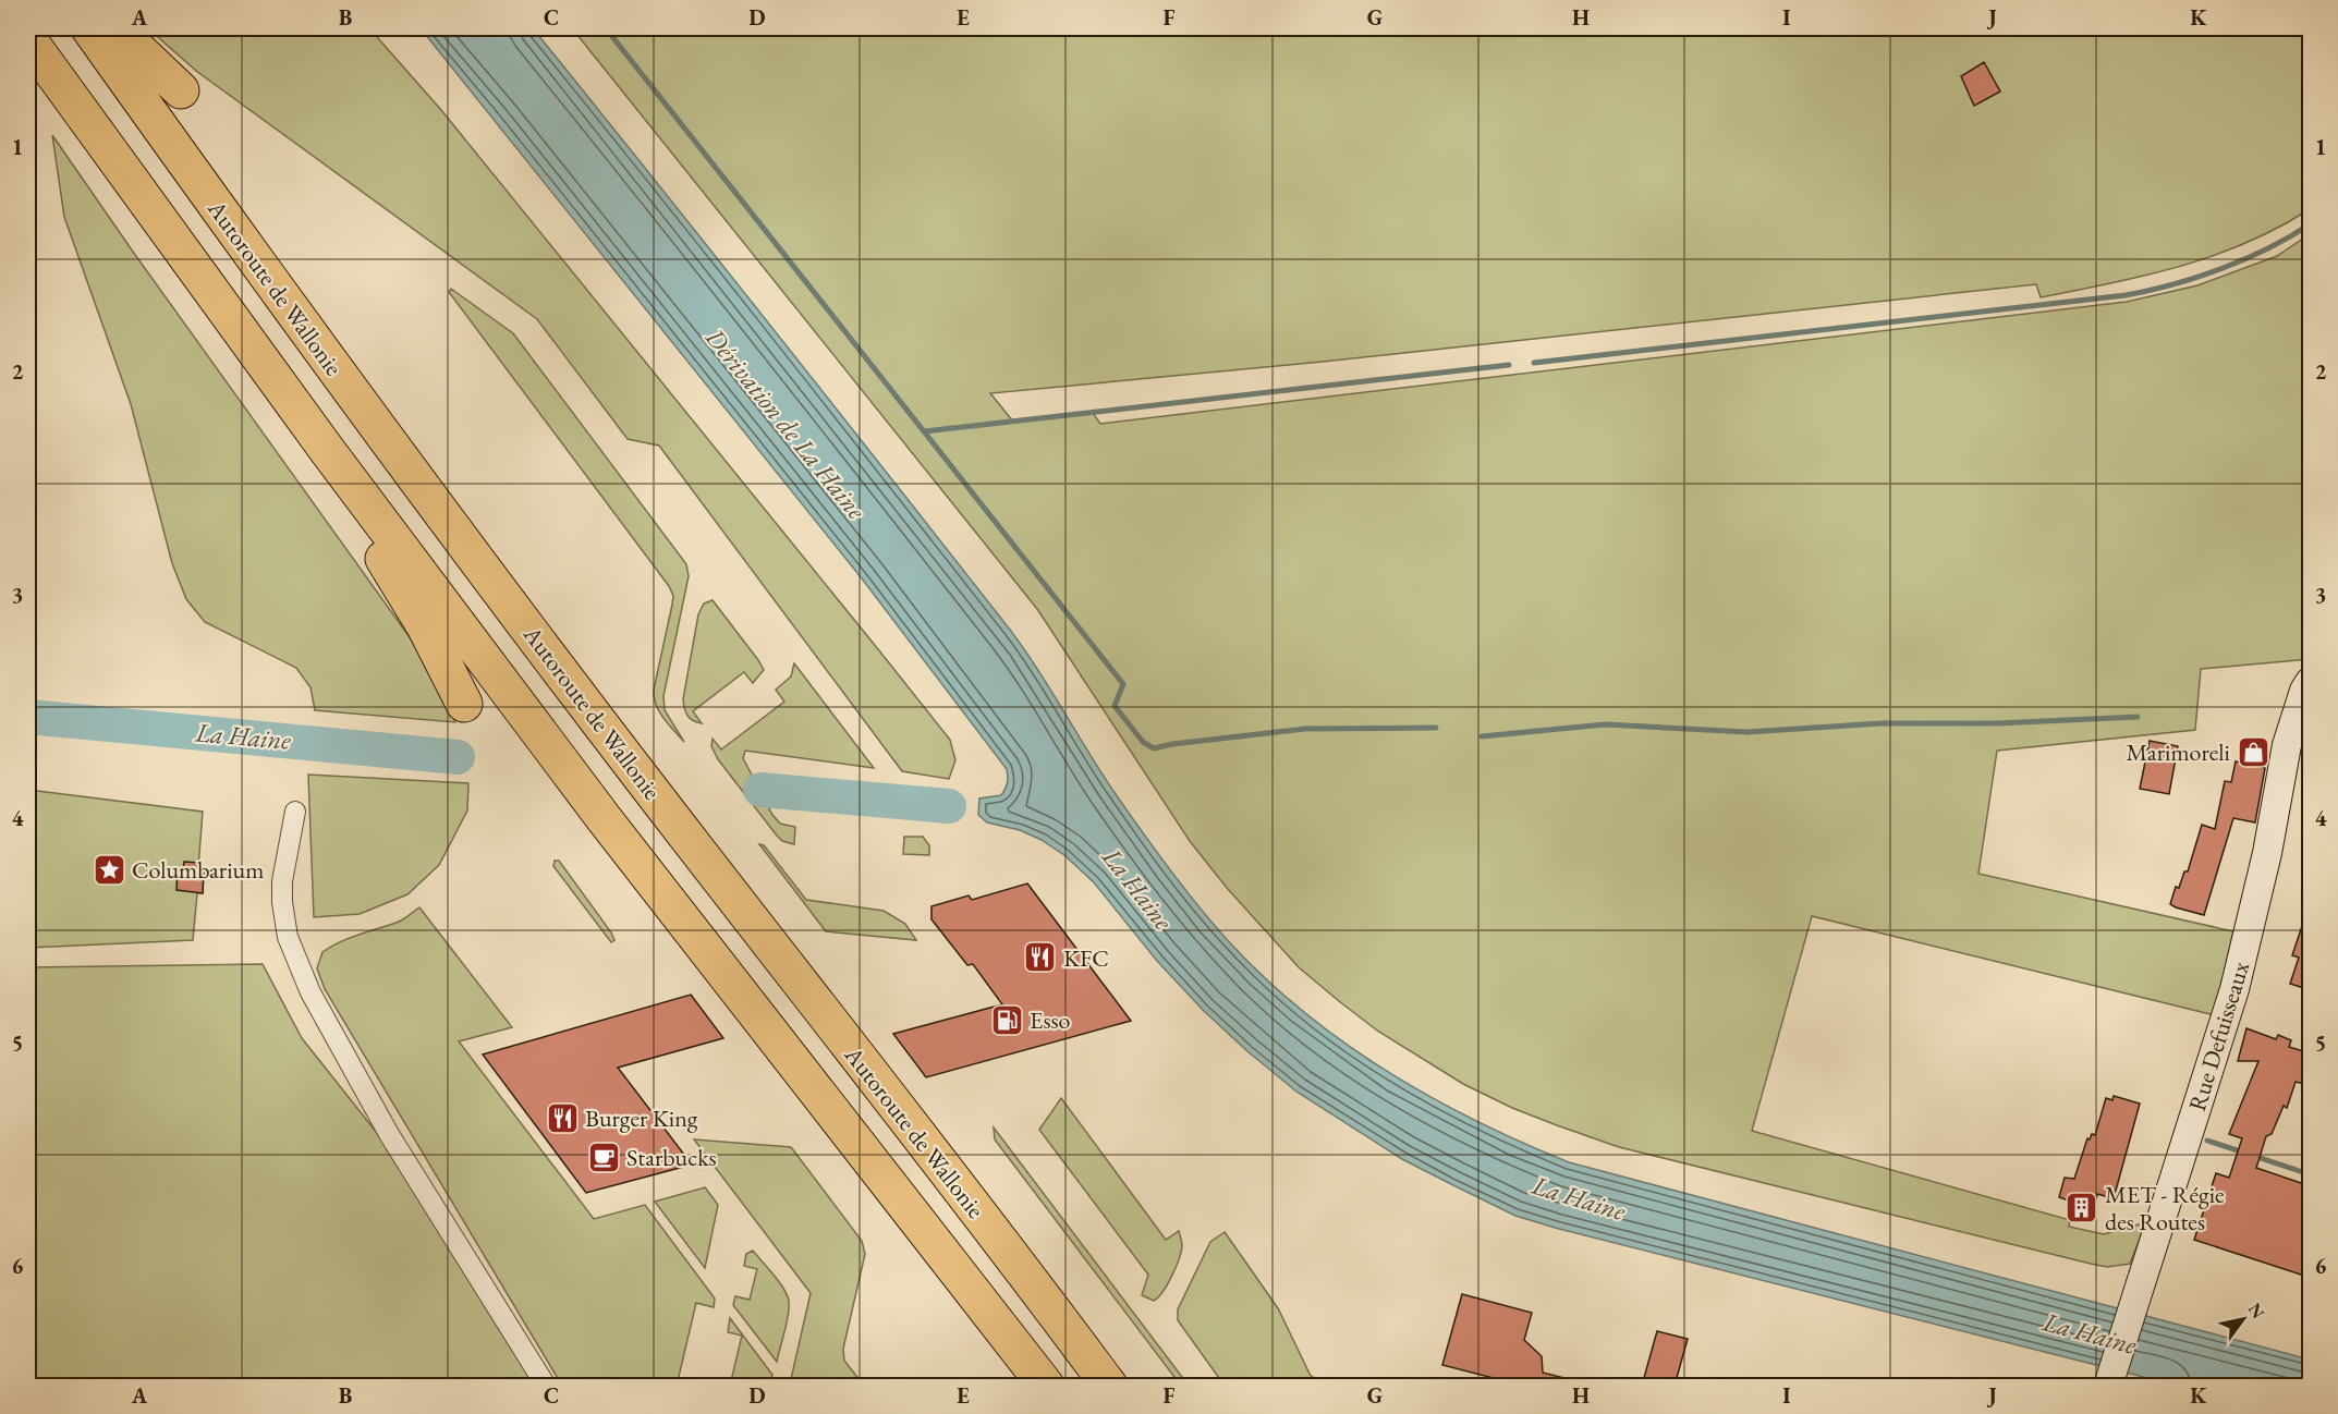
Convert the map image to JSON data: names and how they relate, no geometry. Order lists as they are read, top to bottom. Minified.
{"streets":{"highway":["Autoroute de Wallonie"],"street":["Rue Defuisseaux"]},"water":["Dérivation de La Haine","La Haine"],"places":{"shop":["Marimoreli"],"place":["Columbarium"],"restaurant":["KFC","Burger King"],"fuel station":["Esso"],"cafe":["Starbucks"],"building":["MET - Régie des Routes"]},"north":"top right","grid":{"columns":["A","B","C","D","E","F","G","H","I","J","K"],"rows":["1","2","3","4","5","6"]}}
